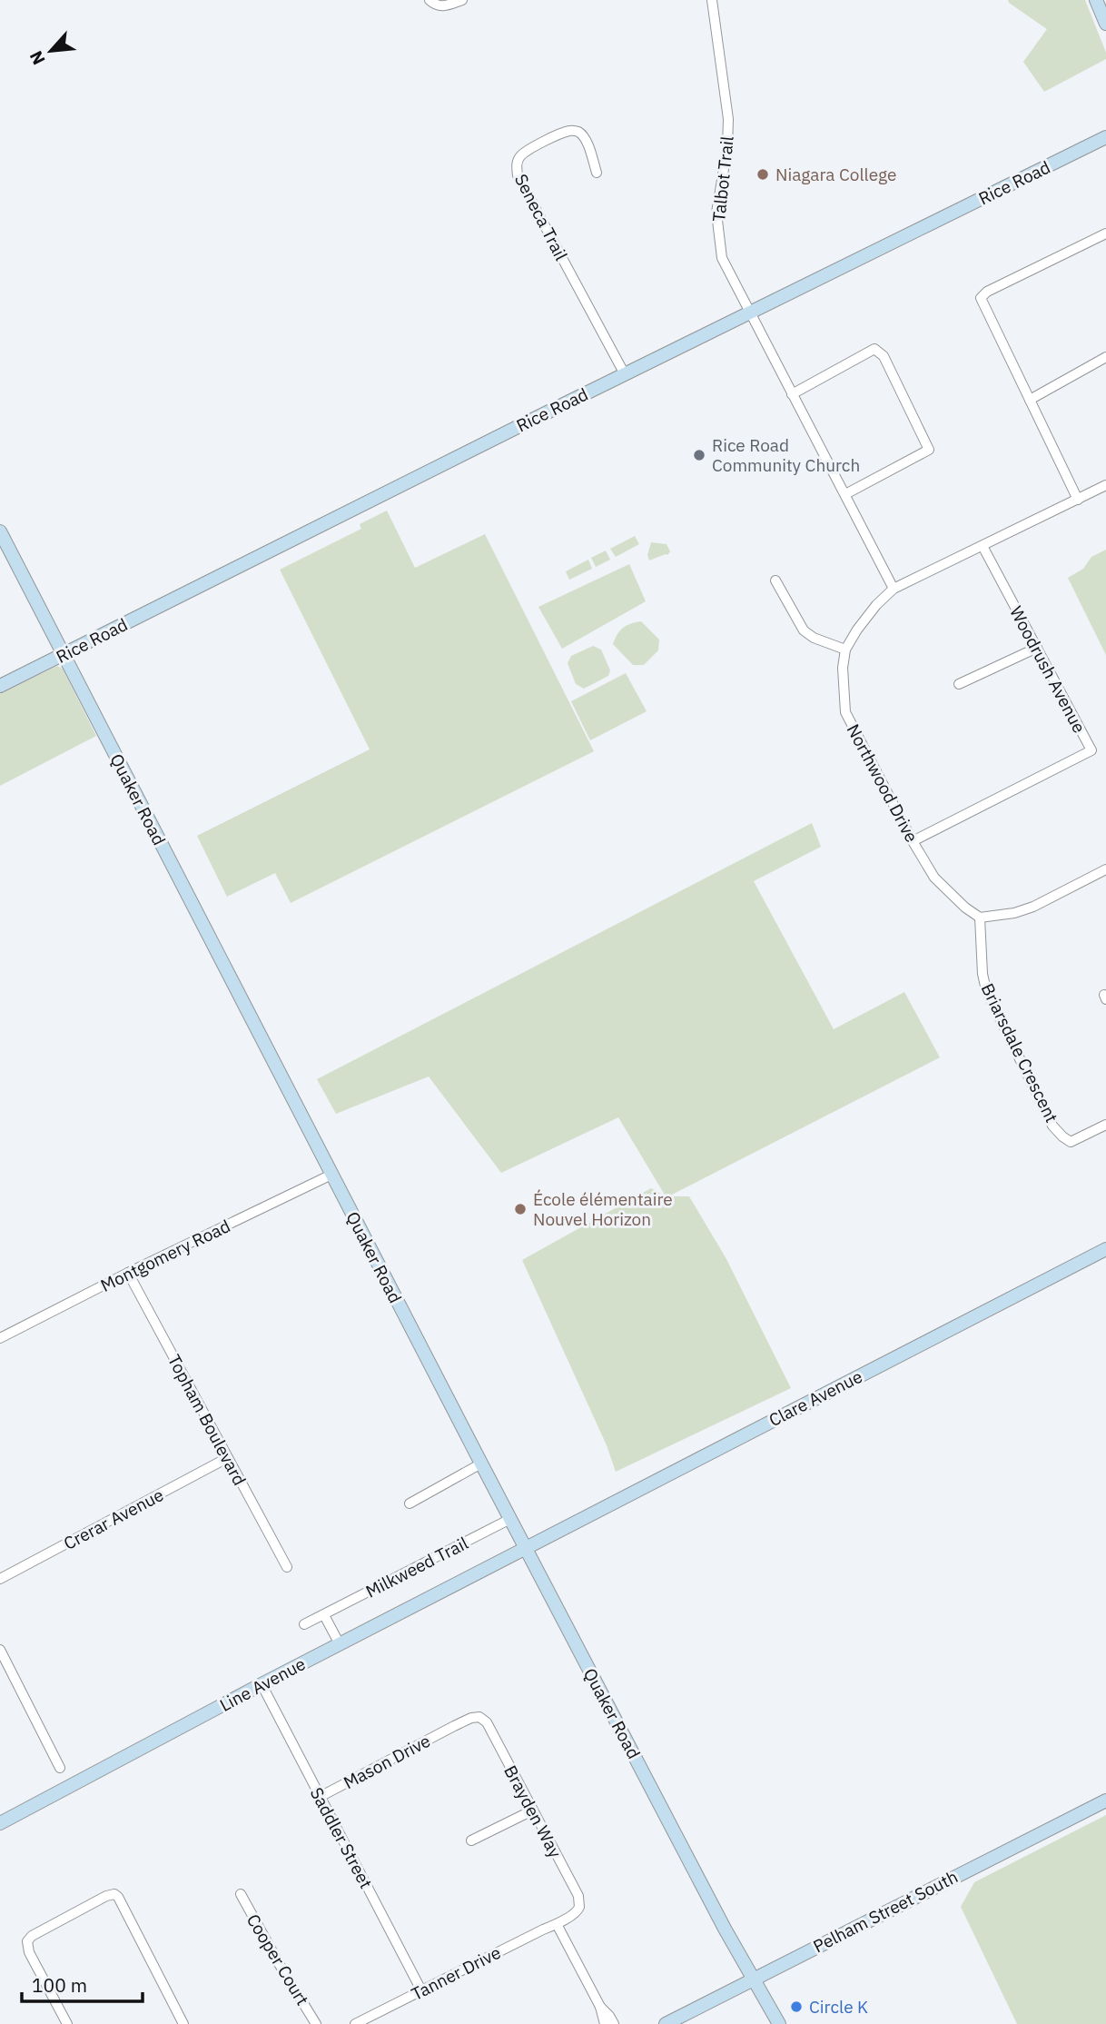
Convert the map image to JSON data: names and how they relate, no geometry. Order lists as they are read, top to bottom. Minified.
{"streets":{"street":["Talbot Trail","Rice Road","Seneca Trail","Woodrush Avenue","Northwood Drive","Quaker Road","Briarsdale Crescent","Montgomery Road","Clare Avenue","Topham Boulevard","Crerar Avenue","Milkweed Trail","Line Avenue","Mason Drive","Brayden Way","Saddler Street","Pelham Street South","Cooper Court","Tanner Drive"]},"crossings":[["Talbot Trail","Rice Road"],["Talbot Trail","Northwood Drive"],["Rice Road","Seneca Trail"],["Rice Road","Quaker Road"],["Woodrush Avenue","Northwood Drive"],["Northwood Drive","Briarsdale Crescent"],["Quaker Road","Montgomery Road"],["Quaker Road","Clare Avenue"],["Quaker Road","Milkweed Trail"],["Quaker Road","Line Avenue"],["Quaker Road","Pelham Street South"],["Montgomery Road","Topham Boulevard"],["Clare Avenue","Line Avenue"],["Topham Boulevard","Crerar Avenue"],["Line Avenue","Saddler Street"],["Mason Drive","Brayden Way"],["Mason Drive","Saddler Street"],["Brayden Way","Tanner Drive"],["Saddler Street","Tanner Drive"]],"places":["Niagara College","Rice Road Community Church","École élémentaire Nouvel Horizon","Circle K"],"scale_bar":"100 m","north":"bottom left"}
